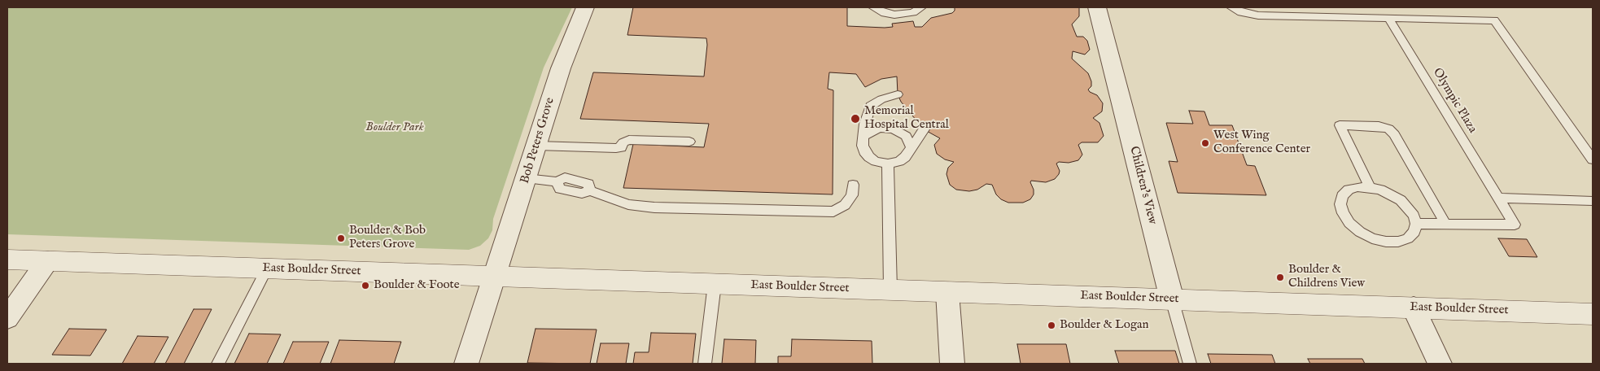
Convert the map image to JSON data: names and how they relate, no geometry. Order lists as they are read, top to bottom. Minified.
{"streets":{"street":["Bob Peters Grove","Children's View","East Boulder Street"],"lane":["Olympic Plaza"]},"crossings":[["Bob Peters Grove","East Boulder Street"],["Children's View","East Boulder Street"]],"parks":["Boulder Park"],"places":["Memorial Hospital Central","West Wing Conference Center","Boulder & Bob Peters Grove","Boulder & Childrens View","Boulder & Foote","Boulder & Logan"]}
